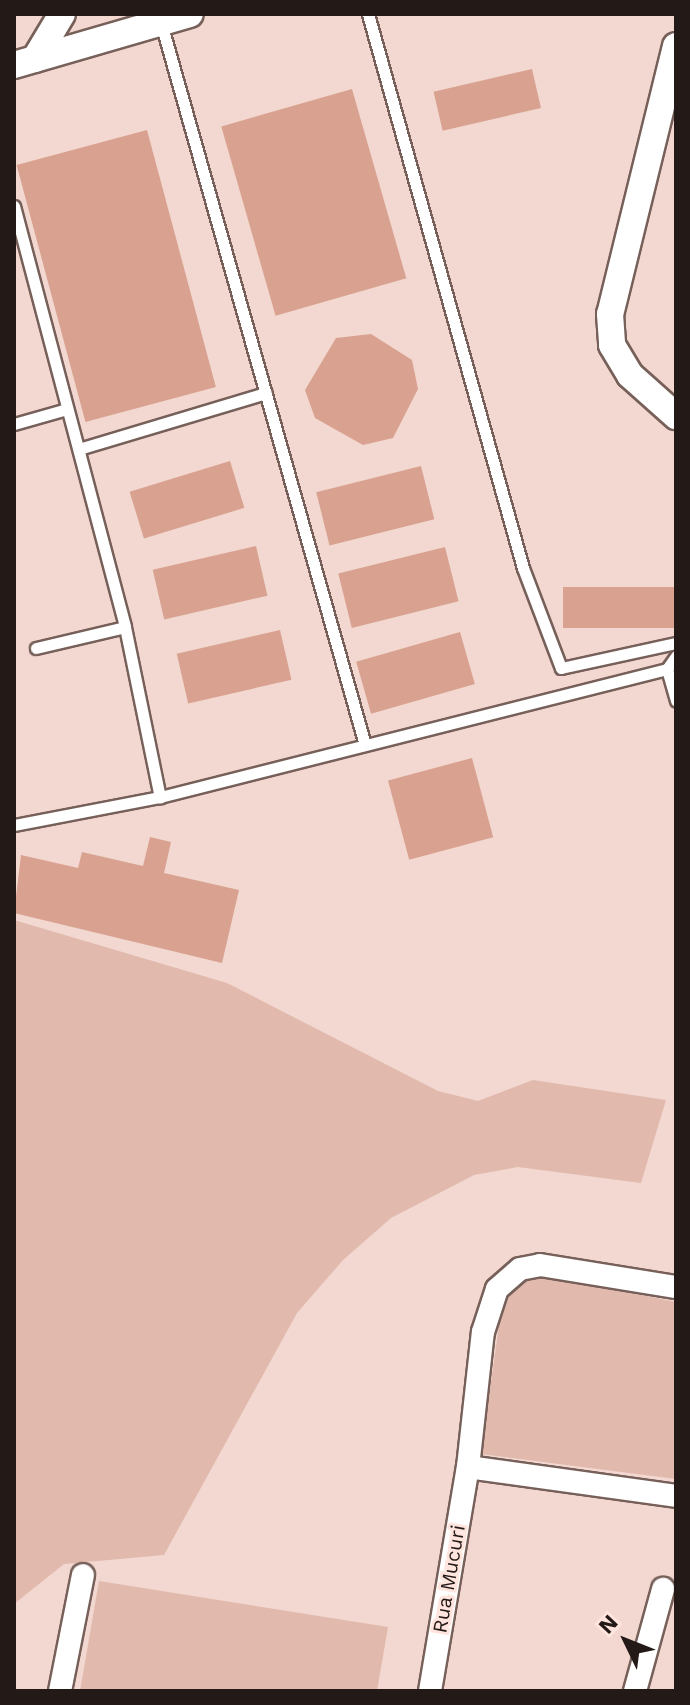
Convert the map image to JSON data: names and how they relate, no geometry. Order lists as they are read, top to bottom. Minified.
{"streets":{"street":["Rua Mucuri"]},"north":"top left"}
